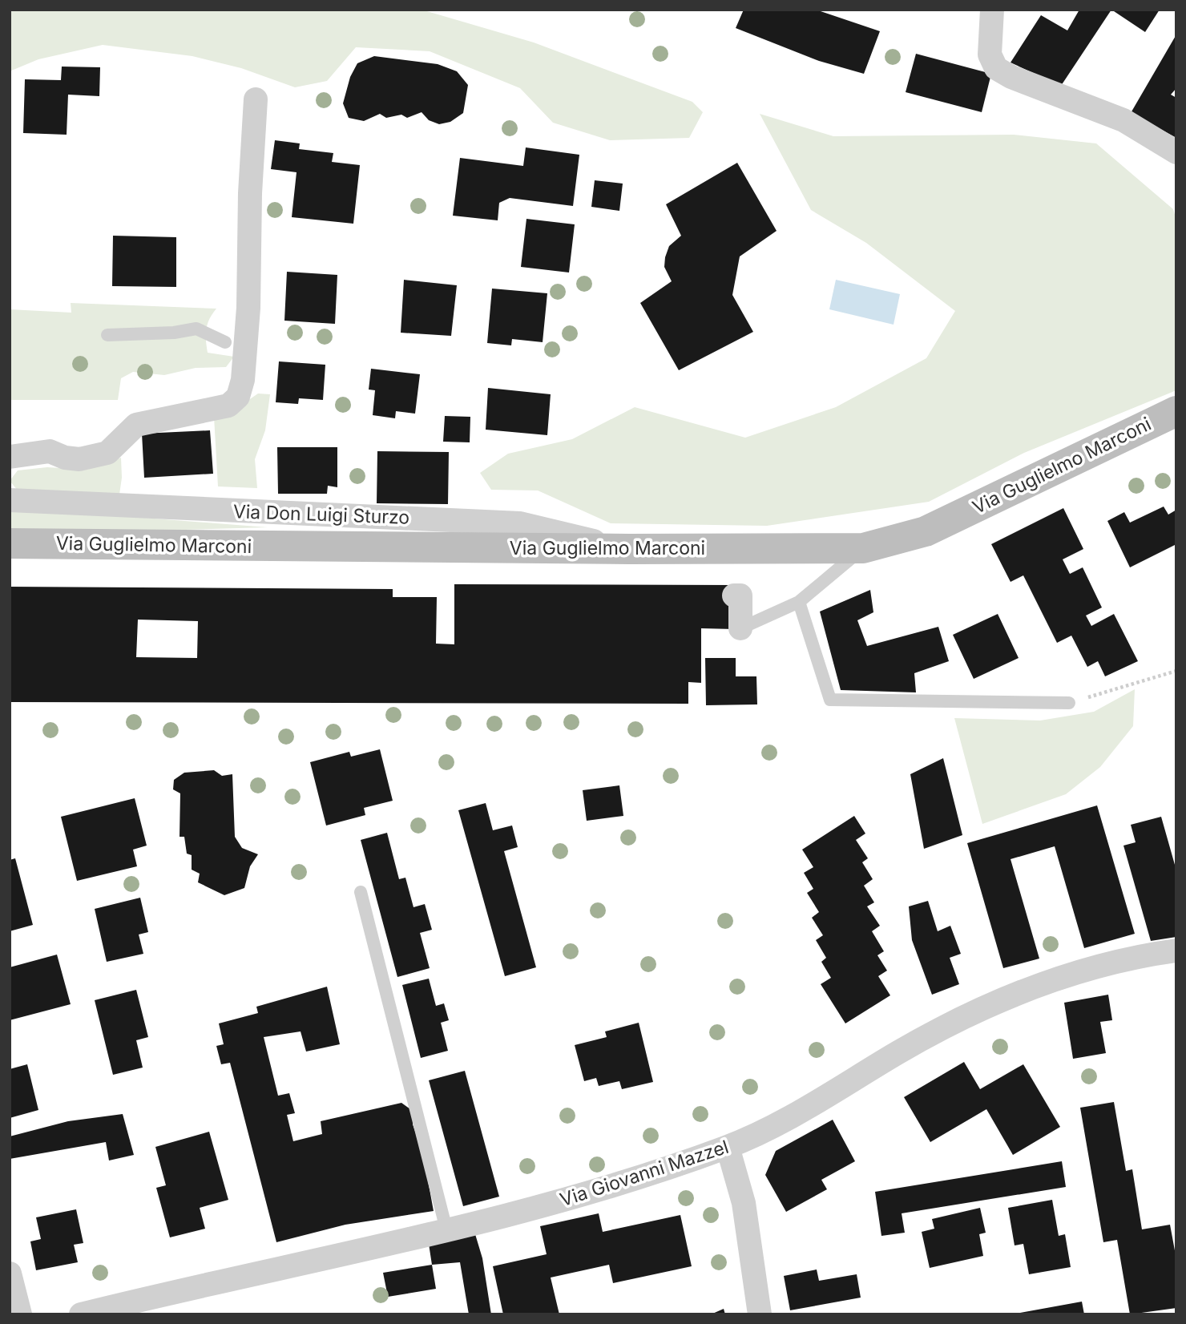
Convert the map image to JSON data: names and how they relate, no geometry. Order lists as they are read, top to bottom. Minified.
{"streets":{"street":["Via Guglielmo Marconi","Via Don Luigi Sturzo","Via Giovanni Mazzel"]},"crossings":[["Via Guglielmo Marconi","Via Don Luigi Sturzo"]]}
